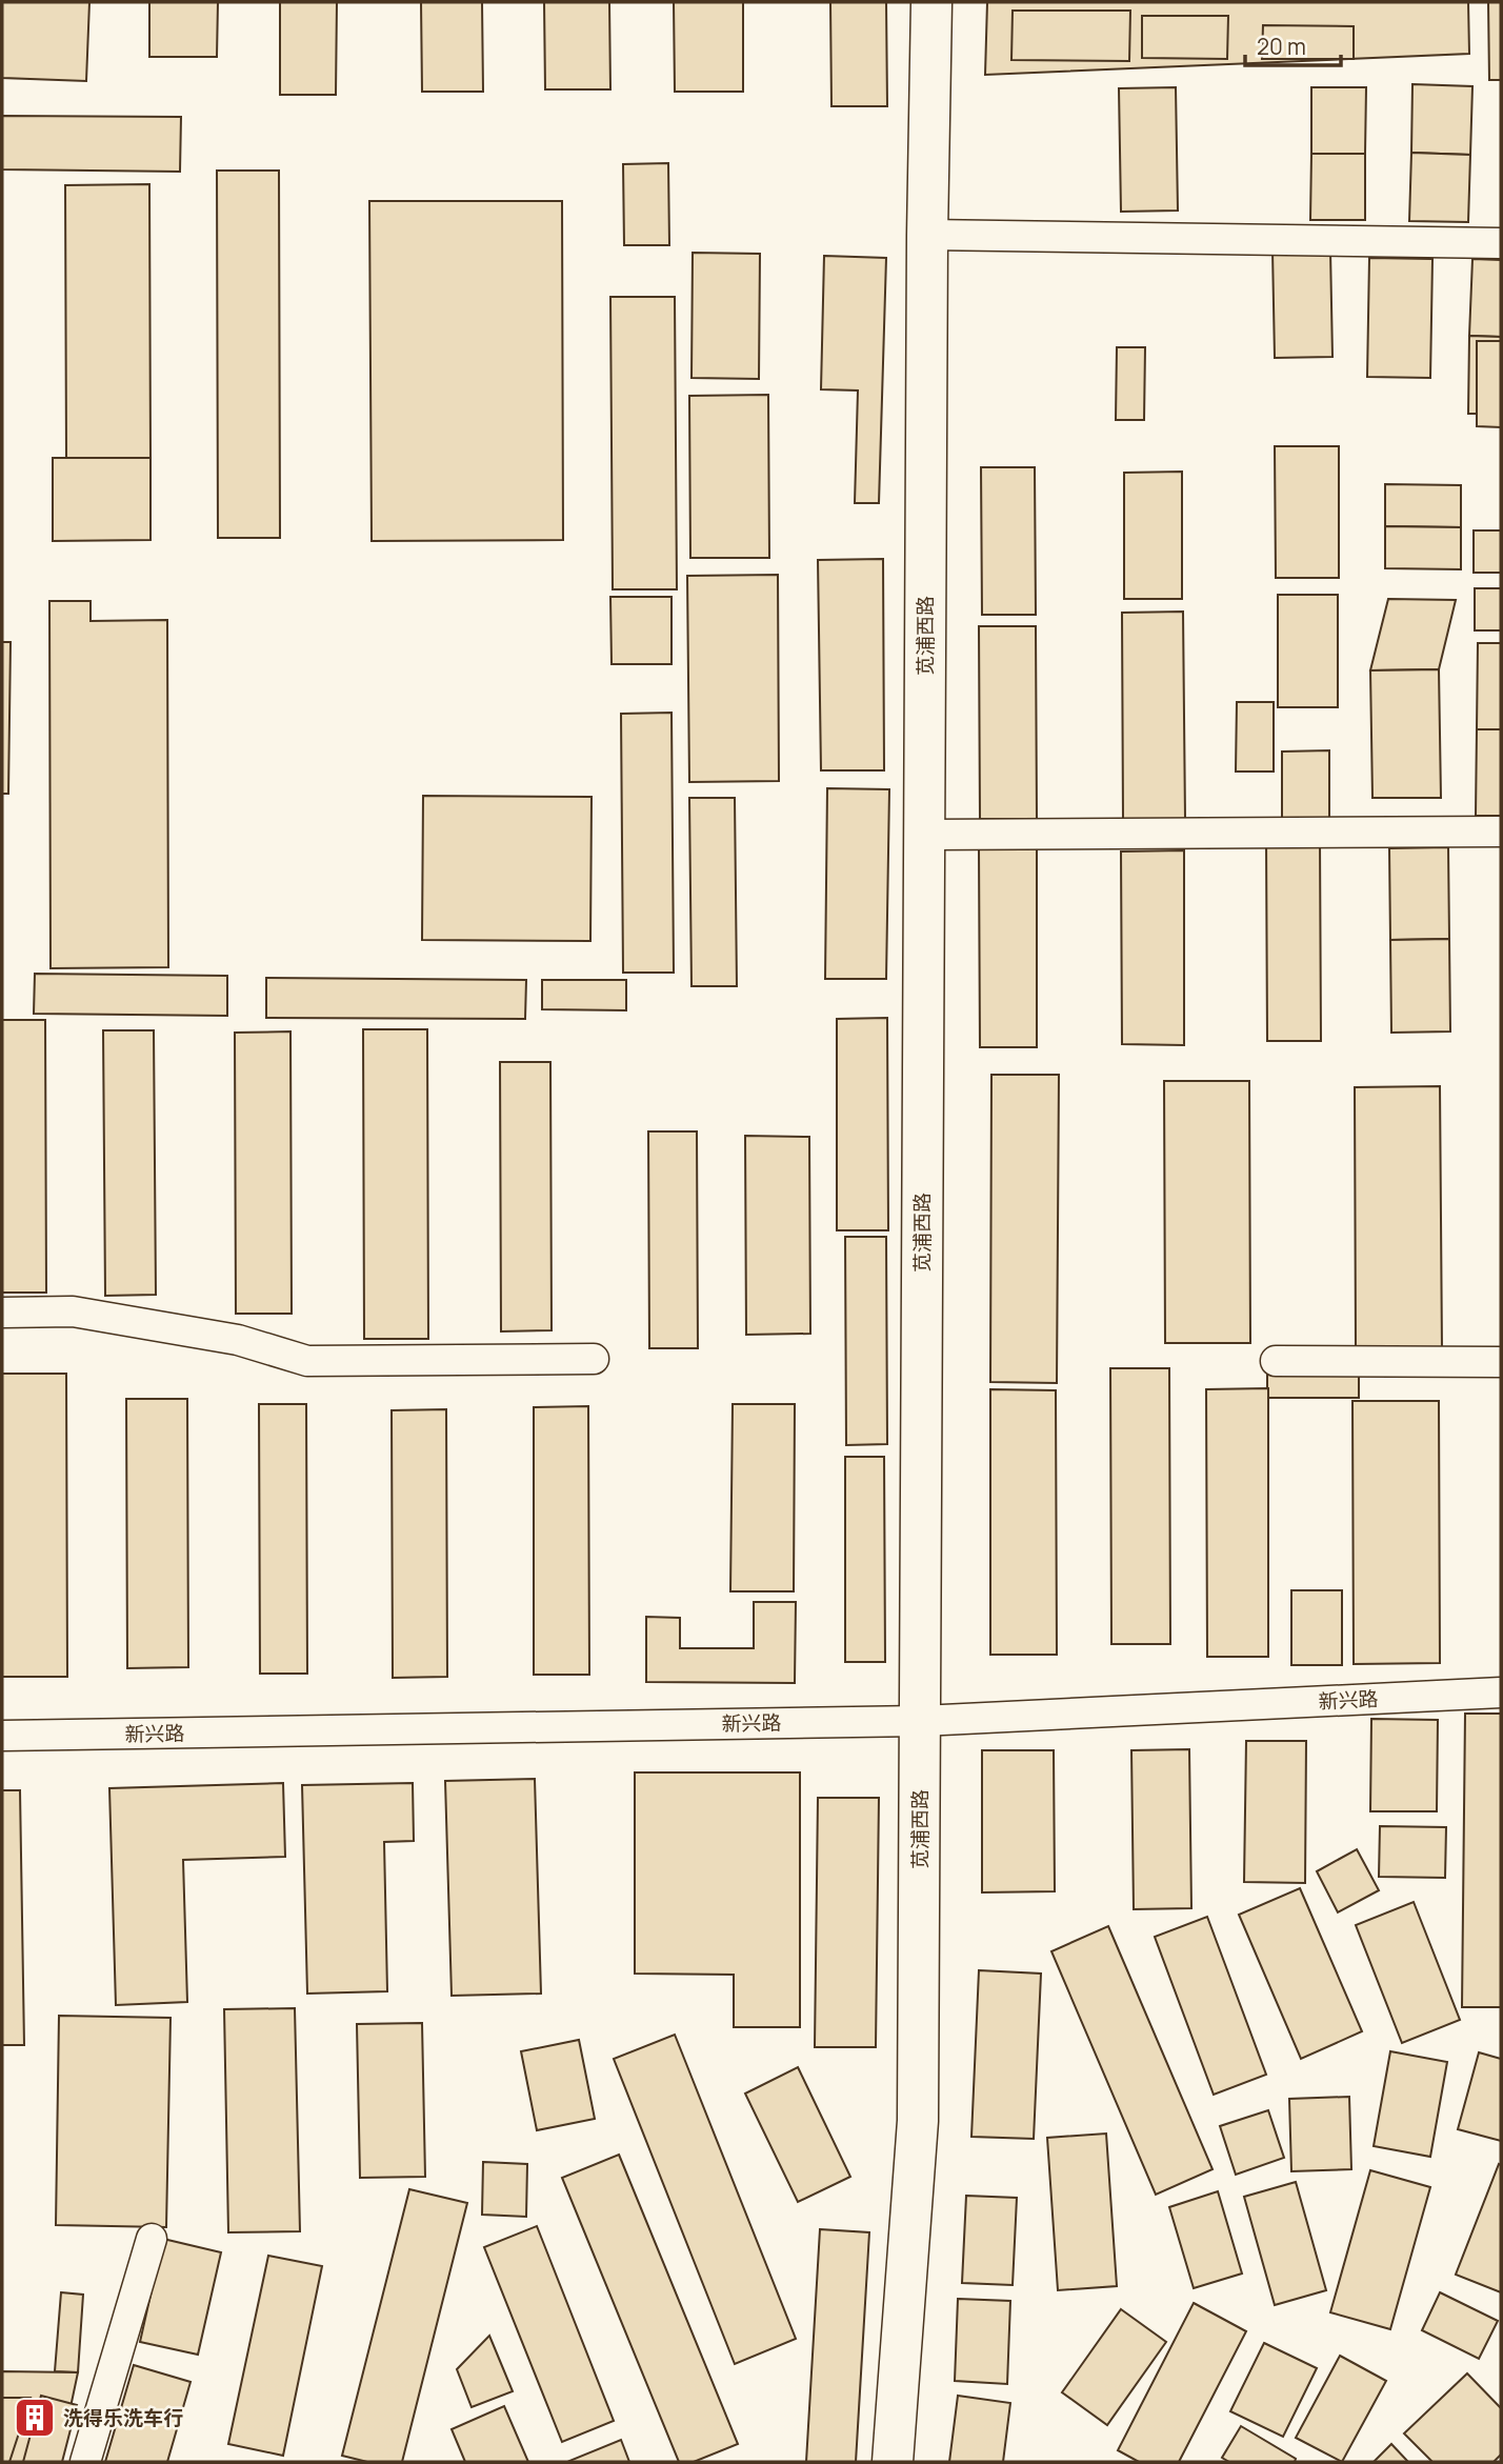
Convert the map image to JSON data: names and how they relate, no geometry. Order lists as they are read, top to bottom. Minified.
{"streets":{"street":["苋浦西路","新兴路"]},"crossings":[["苋浦西路","新兴路"]],"places":{"building":["洗得乐洗车行"]},"scale_bar":"20 m"}
